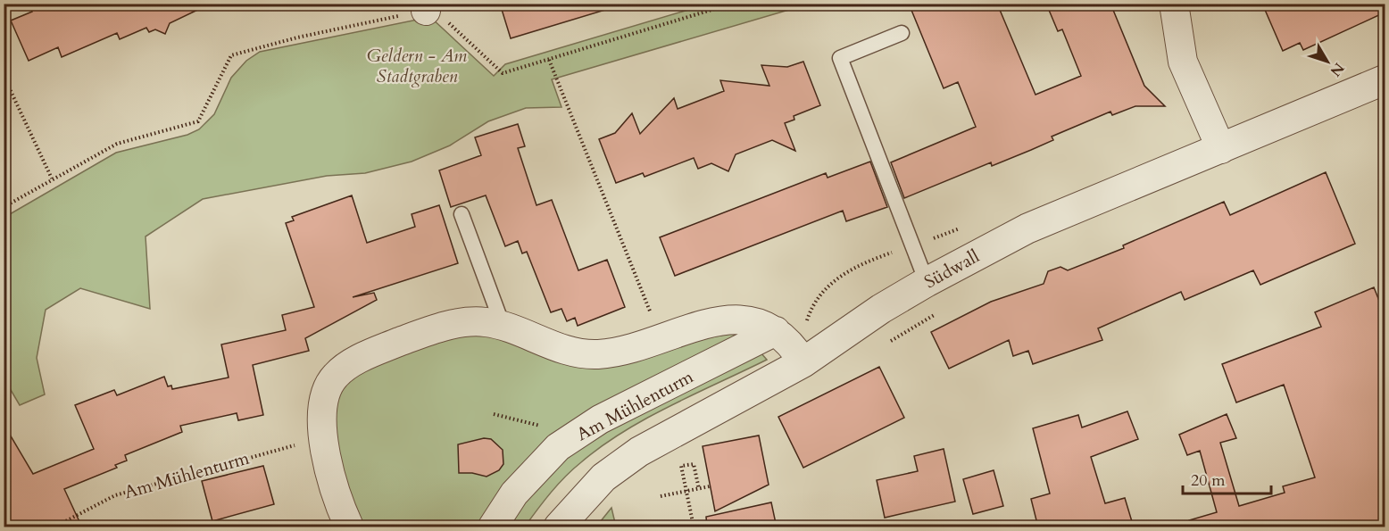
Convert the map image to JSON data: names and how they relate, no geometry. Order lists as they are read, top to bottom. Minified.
{"streets":{"street":["Südwall","Am Mühlenturm"]},"parks":["Geldern - Am Stadtgraben"],"scale_bar":"20 m","north":"bottom right"}
